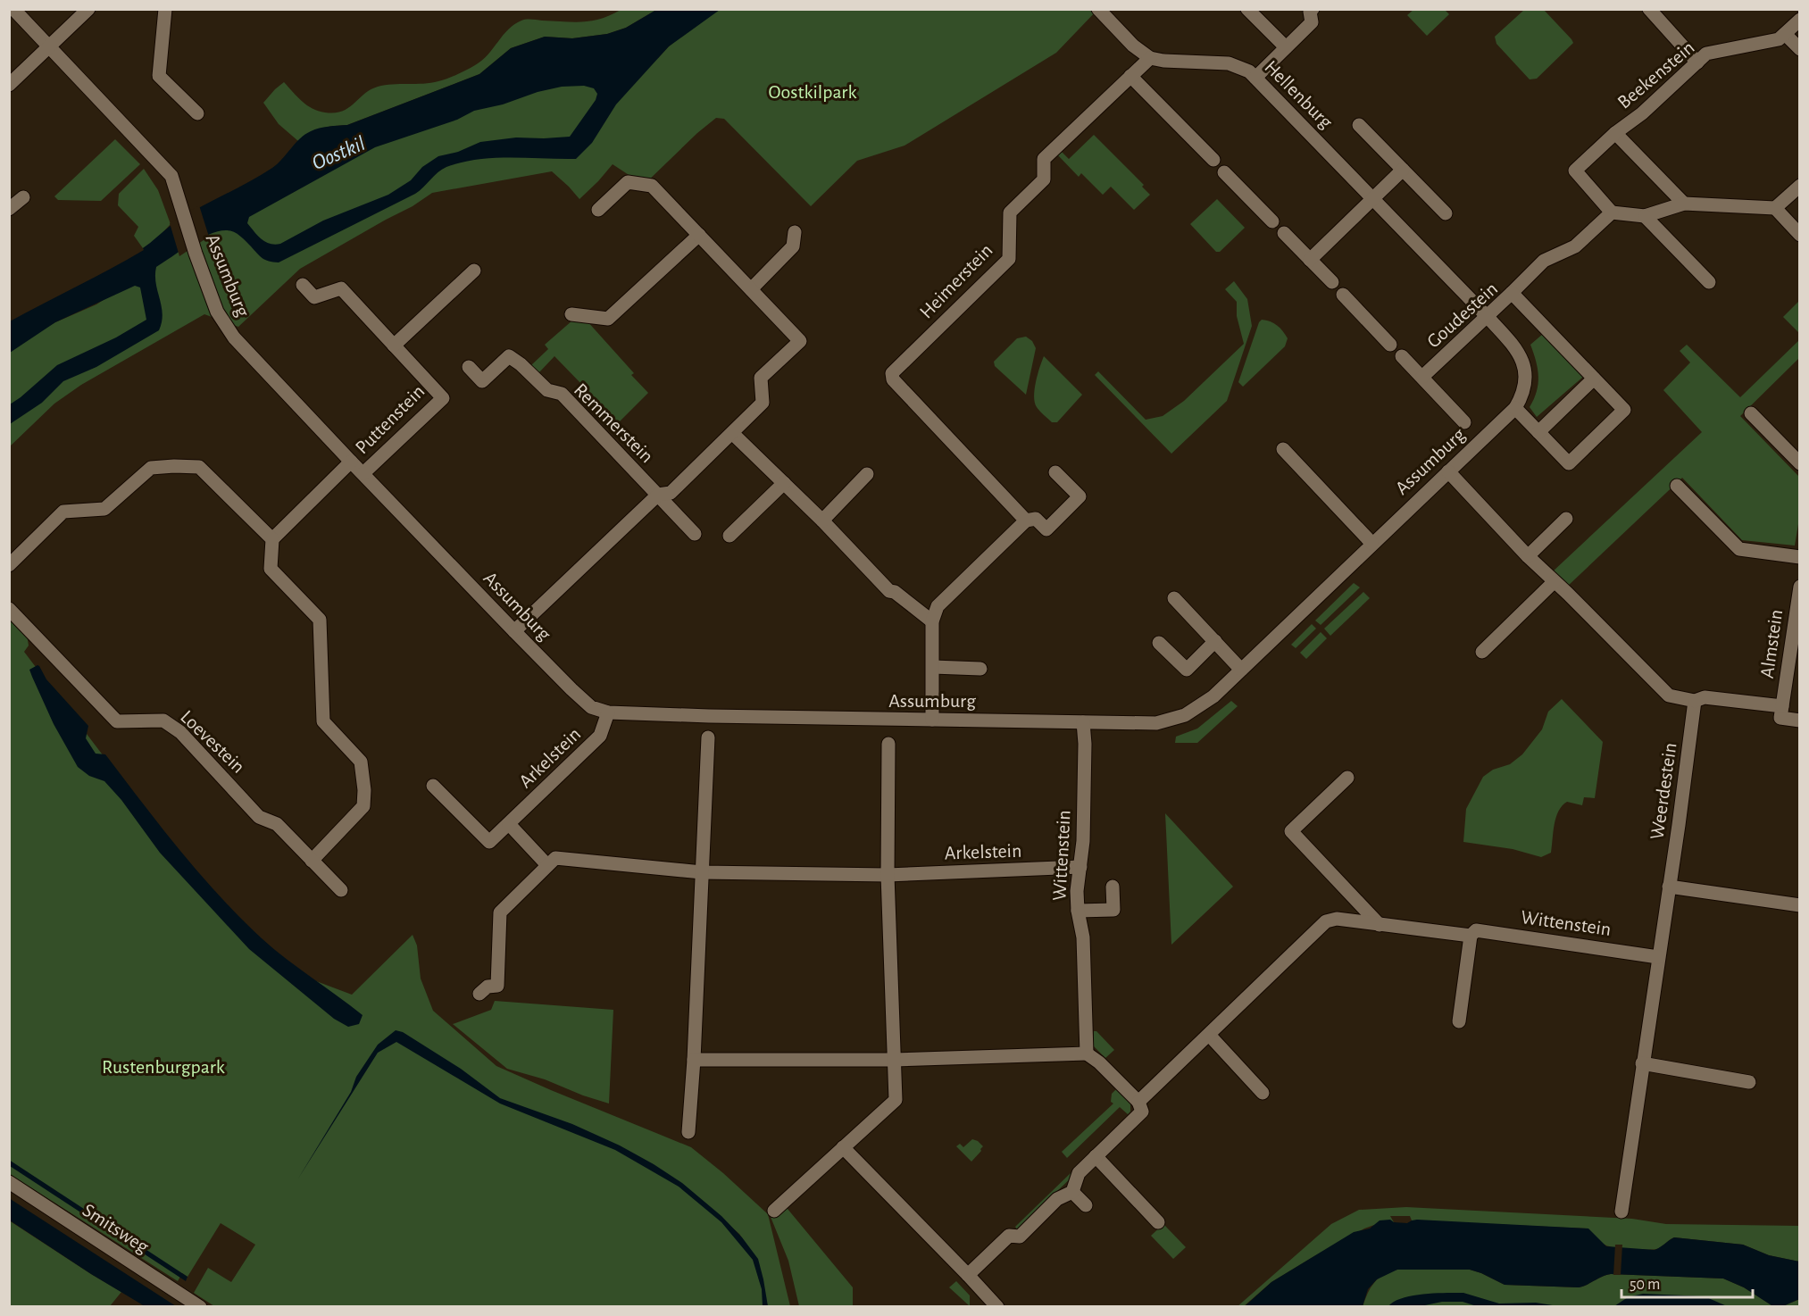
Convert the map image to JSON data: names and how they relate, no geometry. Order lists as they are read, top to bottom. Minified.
{"streets":{"street":["Beekenstein","Hellenburg","Assumburg","Heimerstein","Goudestein","Puttenstein","Remmerstein","Almstein","Loevestein","Arkelstein","Weerdestein","Wittenstein","Smitsweg"]},"crossings":[["Hellenburg","Assumburg"],["Hellenburg","Heimerstein"],["Hellenburg","Goudestein"],["Assumburg","Goudestein"],["Assumburg","Puttenstein"],["Assumburg","Arkelstein"],["Assumburg","Wittenstein"],["Arkelstein","Wittenstein"],["Weerdestein","Wittenstein"]],"water":["Oostkil"],"parks":["Oostkilpark","Rustenburgpark"],"scale_bar":"50 m"}
